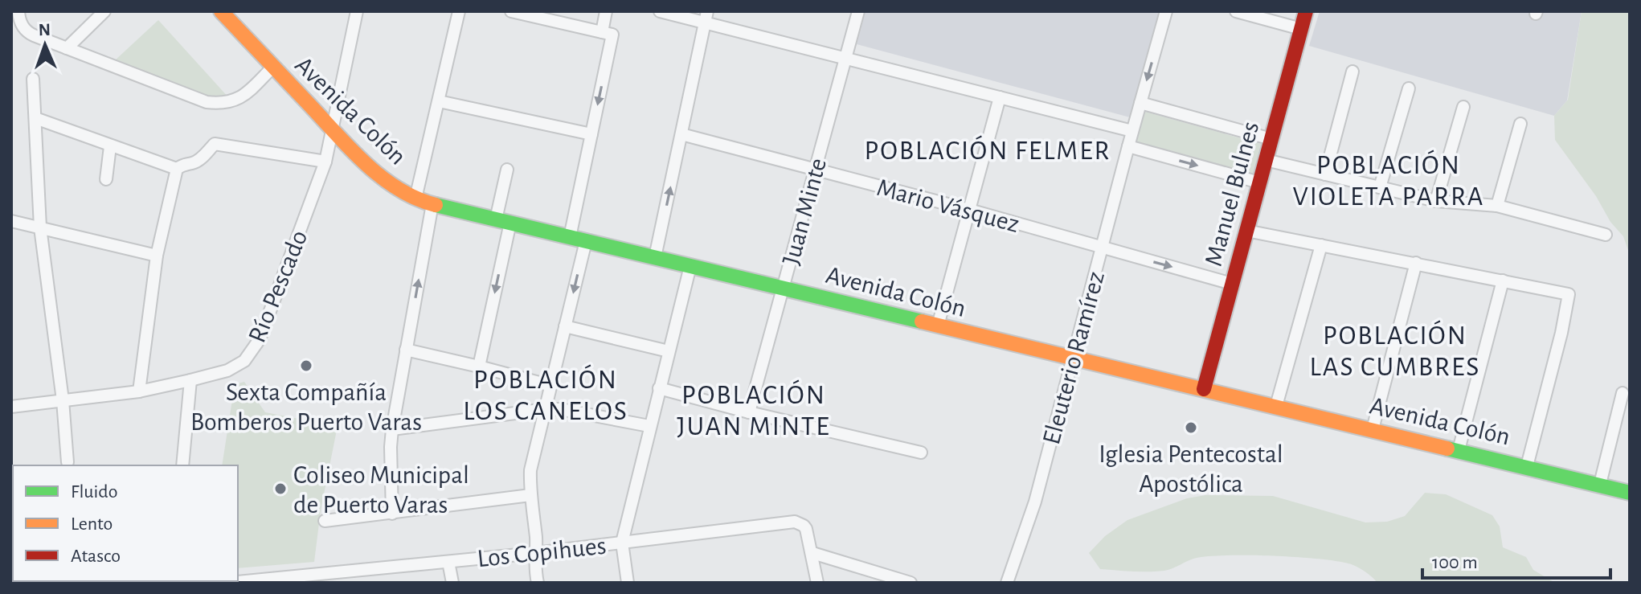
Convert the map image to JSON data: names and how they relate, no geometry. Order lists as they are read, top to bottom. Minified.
{"streets":{"main road":["Avenida Colón","Manuel Bulnes"],"street":["Mario Vásquez","Juan Minte","Río Pescado","Eleuterio Ramírez","Los Copihues"]},"crossings":[["Avenida Colón","Manuel Bulnes"],["Avenida Colón","Juan Minte"],["Avenida Colón","Río Pescado"],["Avenida Colón","Eleuterio Ramírez"],["Manuel Bulnes","Mario Vásquez"],["Mario Vásquez","Juan Minte"],["Mario Vásquez","Eleuterio Ramírez"]],"districts":["POBLACIÓN FELMER","POBLACIÓN VIOLETA PARRA","POBLACIÓN LAS CUMBRES","POBLACIÓN LOS CANELOS","POBLACIÓN JUAN MINTE"],"places":["Sexta Compañía Bomberos Puerto Varas","Iglesia Pentecostal Apostólica","Coliseo Municipal de Puerto Varas"],"legend":["Fluido","Lento","Atasco"],"scale_bar":"100 m","north":"top"}
